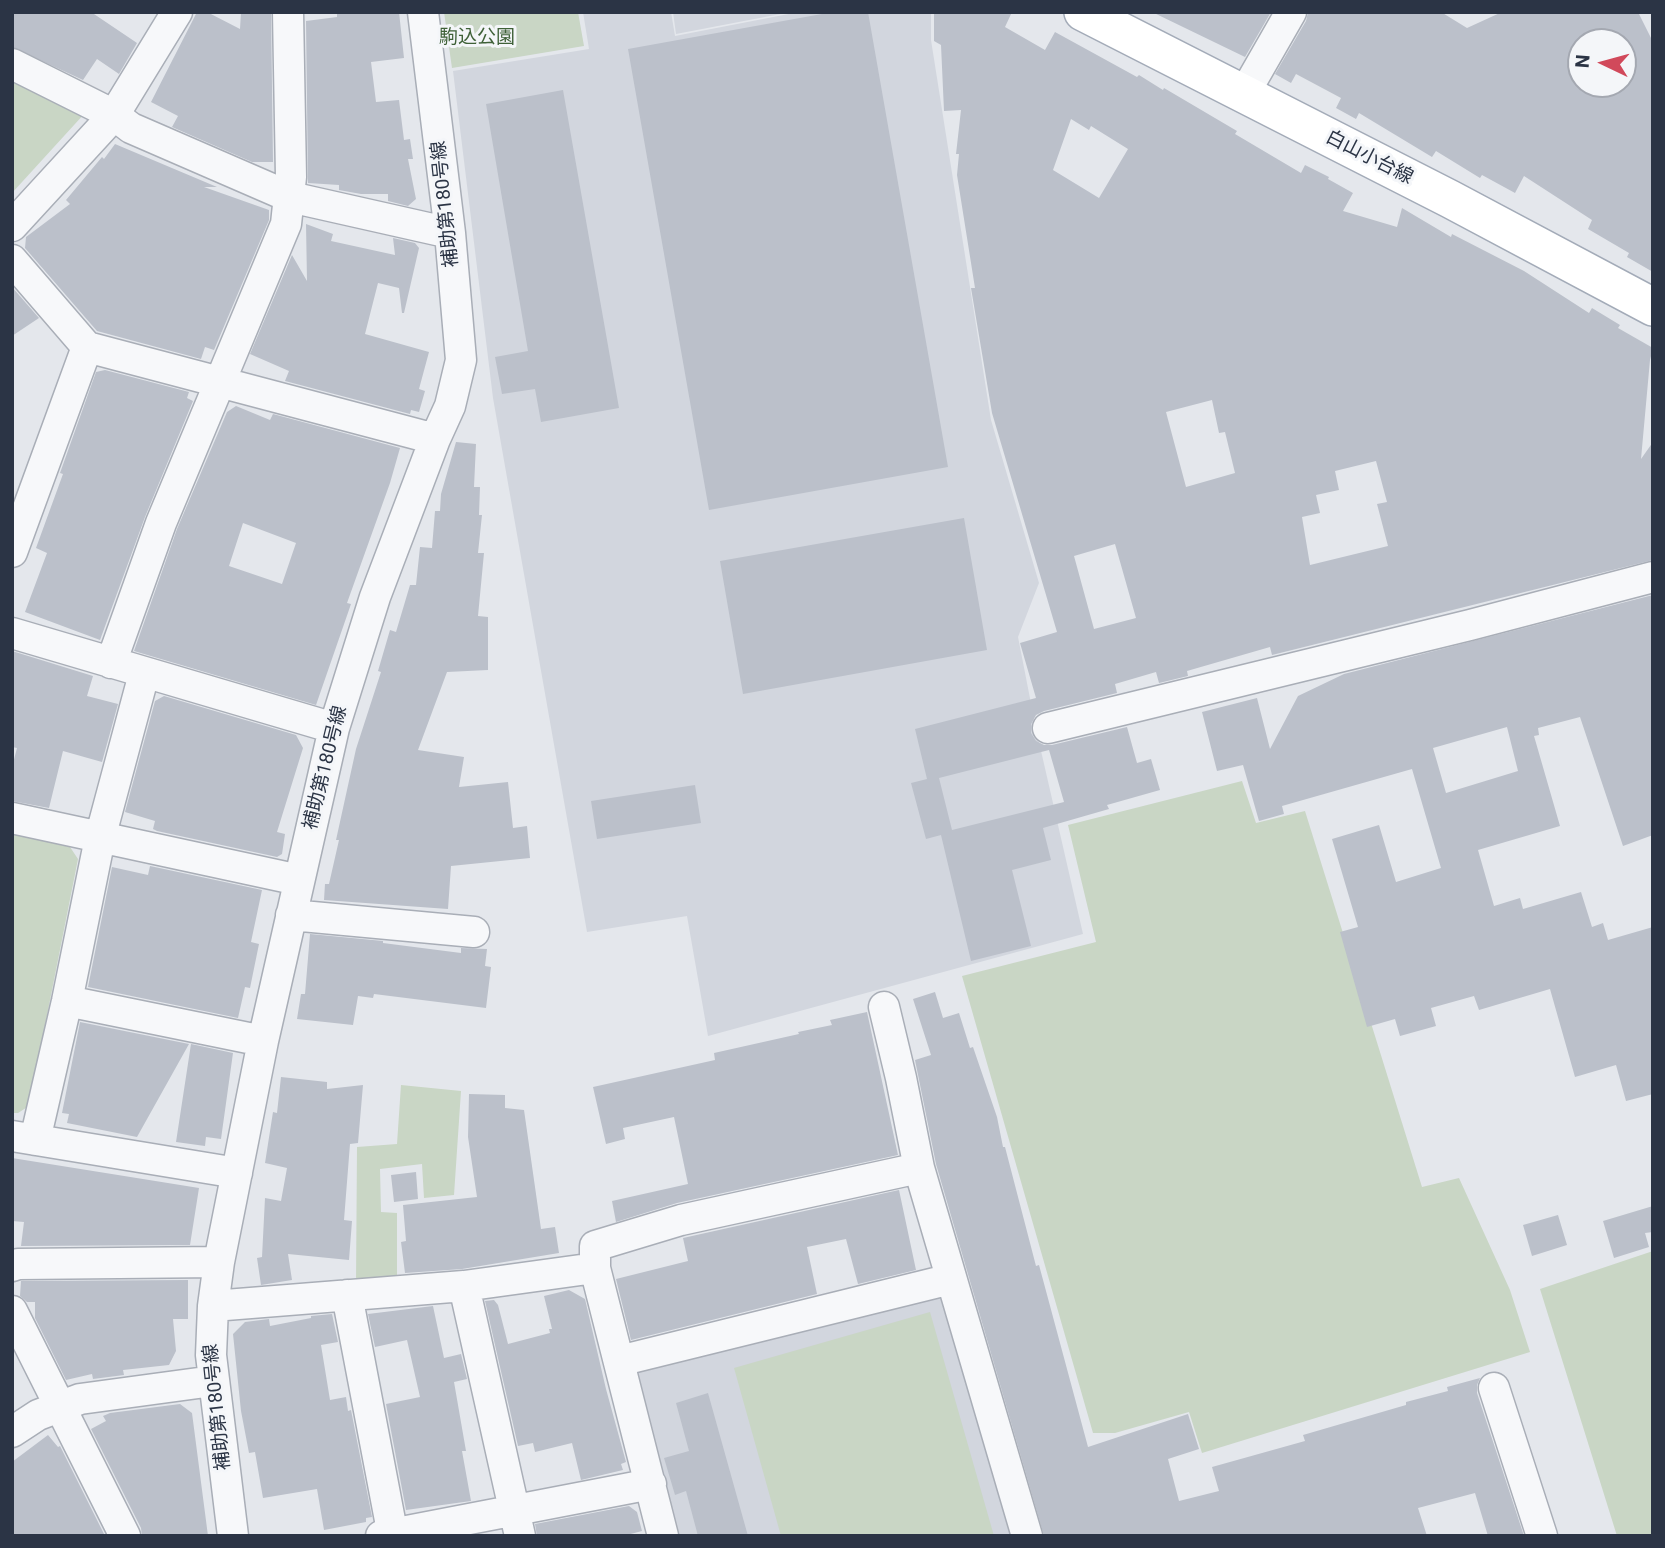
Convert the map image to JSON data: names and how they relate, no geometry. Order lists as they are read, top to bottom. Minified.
{"streets":{"main road":["白山小台線"],"street":["補助第180号線"]},"parks":["駒込公園"],"north":"left"}
